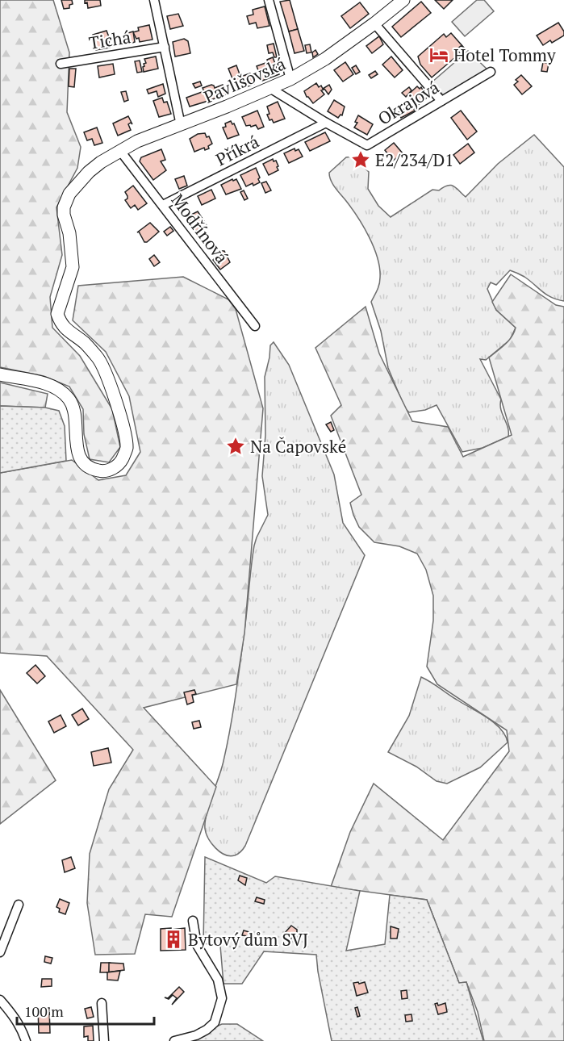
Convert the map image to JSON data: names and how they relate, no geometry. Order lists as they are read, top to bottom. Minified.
{"streets":{"street":["Tichá","Pavlišovská","Okrajová","Příkrá","Modřínová"]},"crossings":[["Pavlišovská","Modřínová"],["Okrajová","Příkrá"],["Příkrá","Modřínová"]],"places":{"hotel":["Hotel Tommy"],"place":["E2/234/D1","Na Čapovské"],"building":["Bytový dům SVJ"]},"scale_bar":"100 m"}
